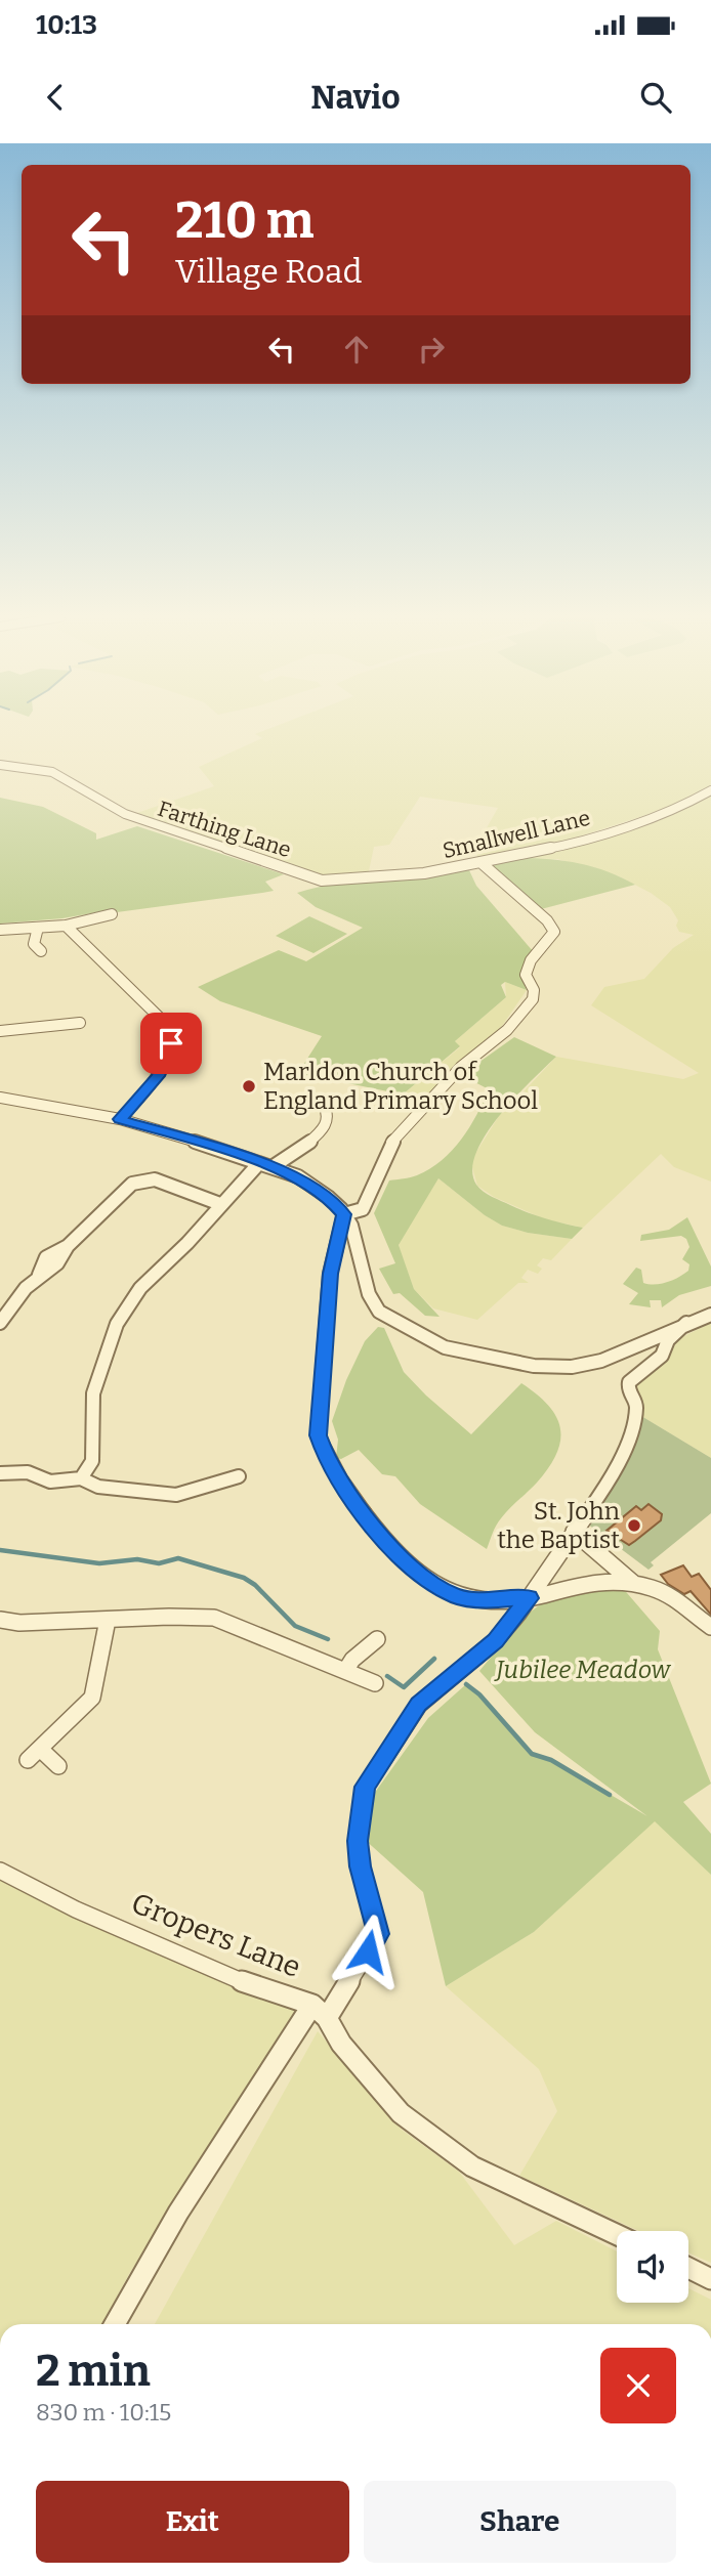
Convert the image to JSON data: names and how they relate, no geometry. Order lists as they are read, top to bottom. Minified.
{"streets":{"street":["Farthing Lane","Smallwell Lane","Gropers Lane"]},"crossings":[["Farthing Lane","Smallwell Lane"]],"parks":["Jubilee Meadow"],"places":["Marldon Church of England Primary School","St. John the Baptist"],"page":{"status":"10:13","header":"Navio","turn":["210 m","Village Road"],"heading":["2 min","830 m · 10:15"],"buttons":["Exit","Share"]}}
